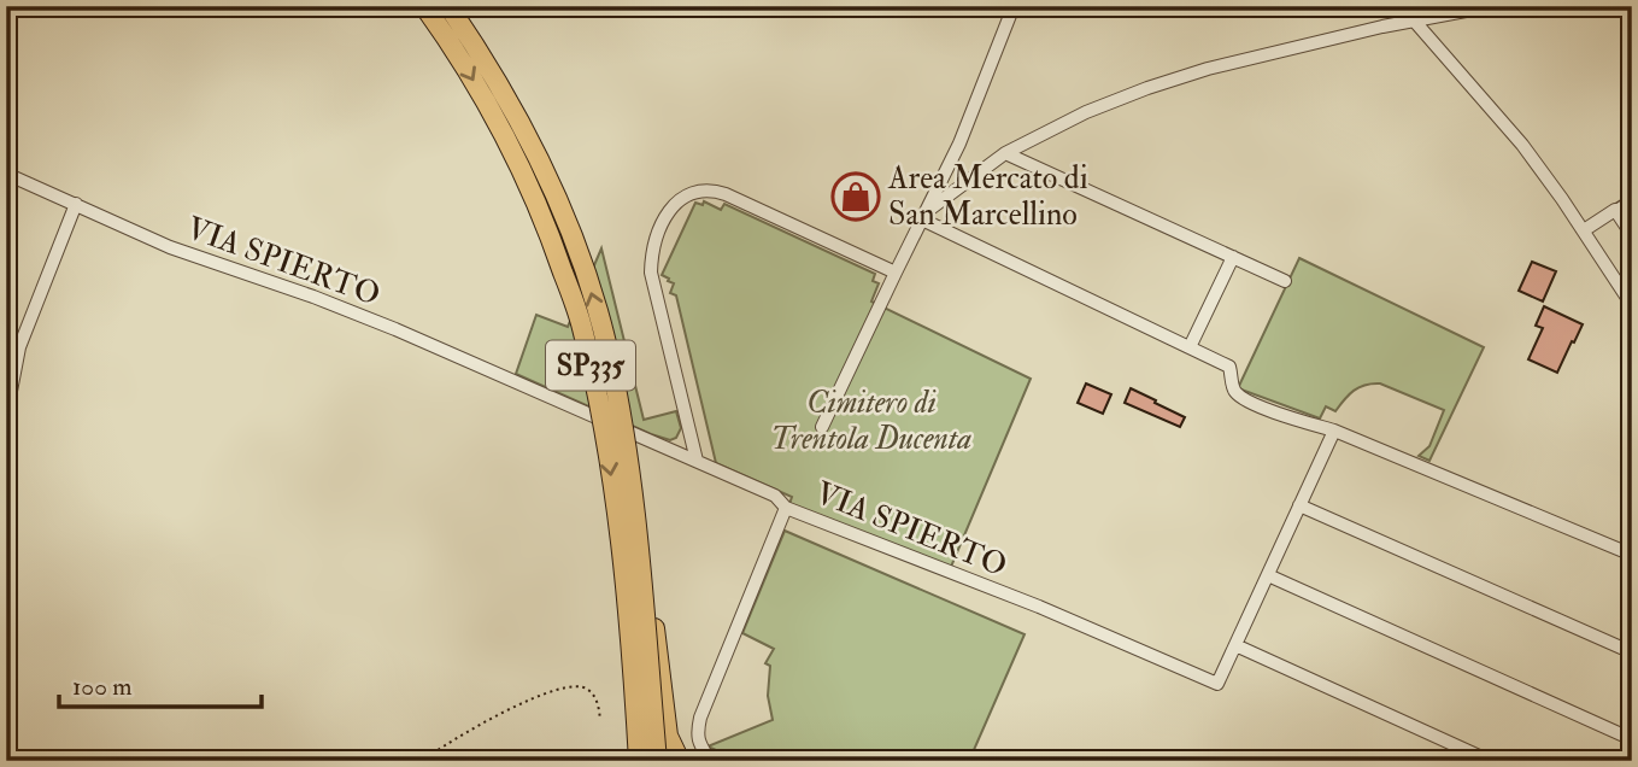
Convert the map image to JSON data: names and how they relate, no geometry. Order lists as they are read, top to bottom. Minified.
{"streets":{"highway":["SP335"],"street":["VIA SPIERTO"]},"parks":["Cimitero di Trentola Ducenta"],"places":{"shop":["Area Mercato di San Marcellino"]},"scale_bar":"100 m"}
